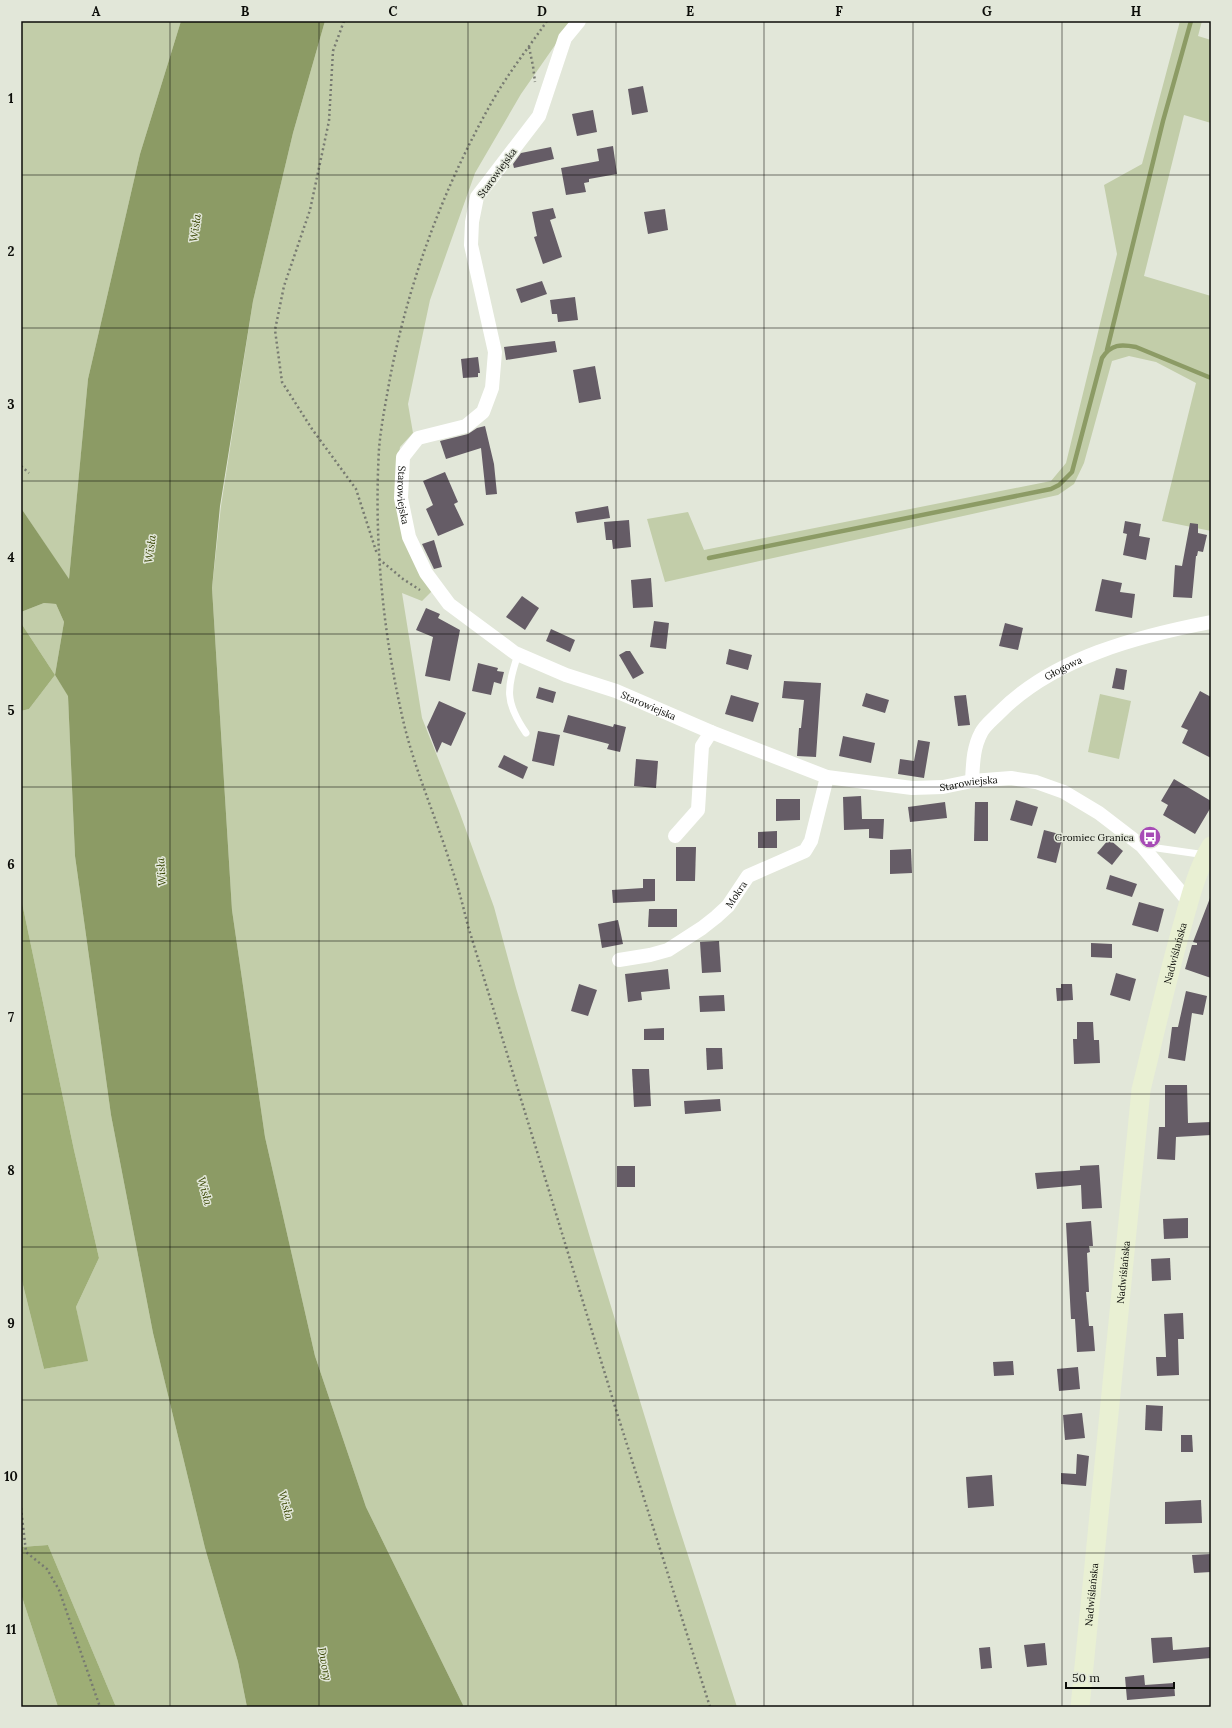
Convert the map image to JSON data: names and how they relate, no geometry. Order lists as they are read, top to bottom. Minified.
{"streets":{"street":["Starowiejska","Głogowa","Mokra","Nadwiślańska"]},"crossings":[["Starowiejska","Głogowa"],["Starowiejska","Mokra"],["Starowiejska","Nadwiślańska"]],"water":["Wisła","Dwory"],"places":{"bus stop":["Gromiec Granica"]},"scale_bar":"50 m","grid":{"columns":["A","B","C","D","E","F","G","H"],"rows":["1","2","3","4","5","6","7","8","9","10","11"]}}
